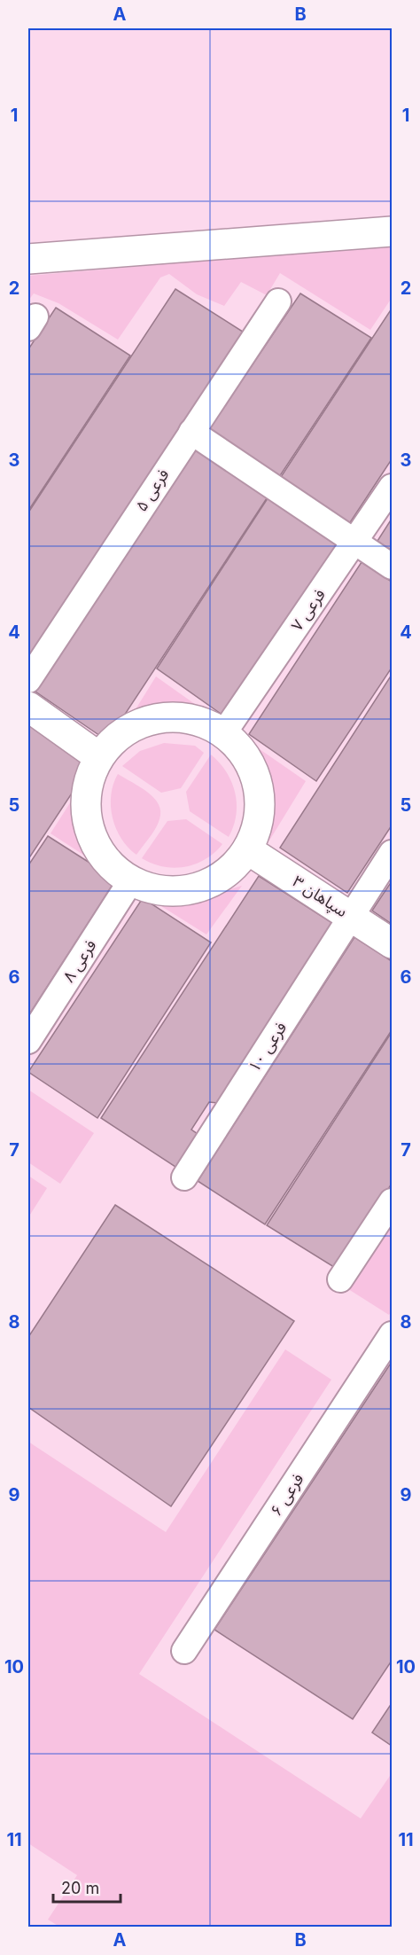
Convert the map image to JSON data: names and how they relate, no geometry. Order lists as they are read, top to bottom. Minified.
{"streets":{"street":["فرعی ۵","فرعی ۷","سپاهان ۳","فرعی ۸","فرعی ۱۰","فرعی ۶"]},"crossings":[["فرعی ۷","سپاهان ۳"],["فرعی ۷","فرعی ۸"],["سپاهان ۳","فرعی ۸"],["سپاهان ۳","فرعی ۱۰"]],"scale_bar":"20 m","grid":{"columns":["A","B"],"rows":["1","2","3","4","5","6","7","8","9","10","11"]}}
